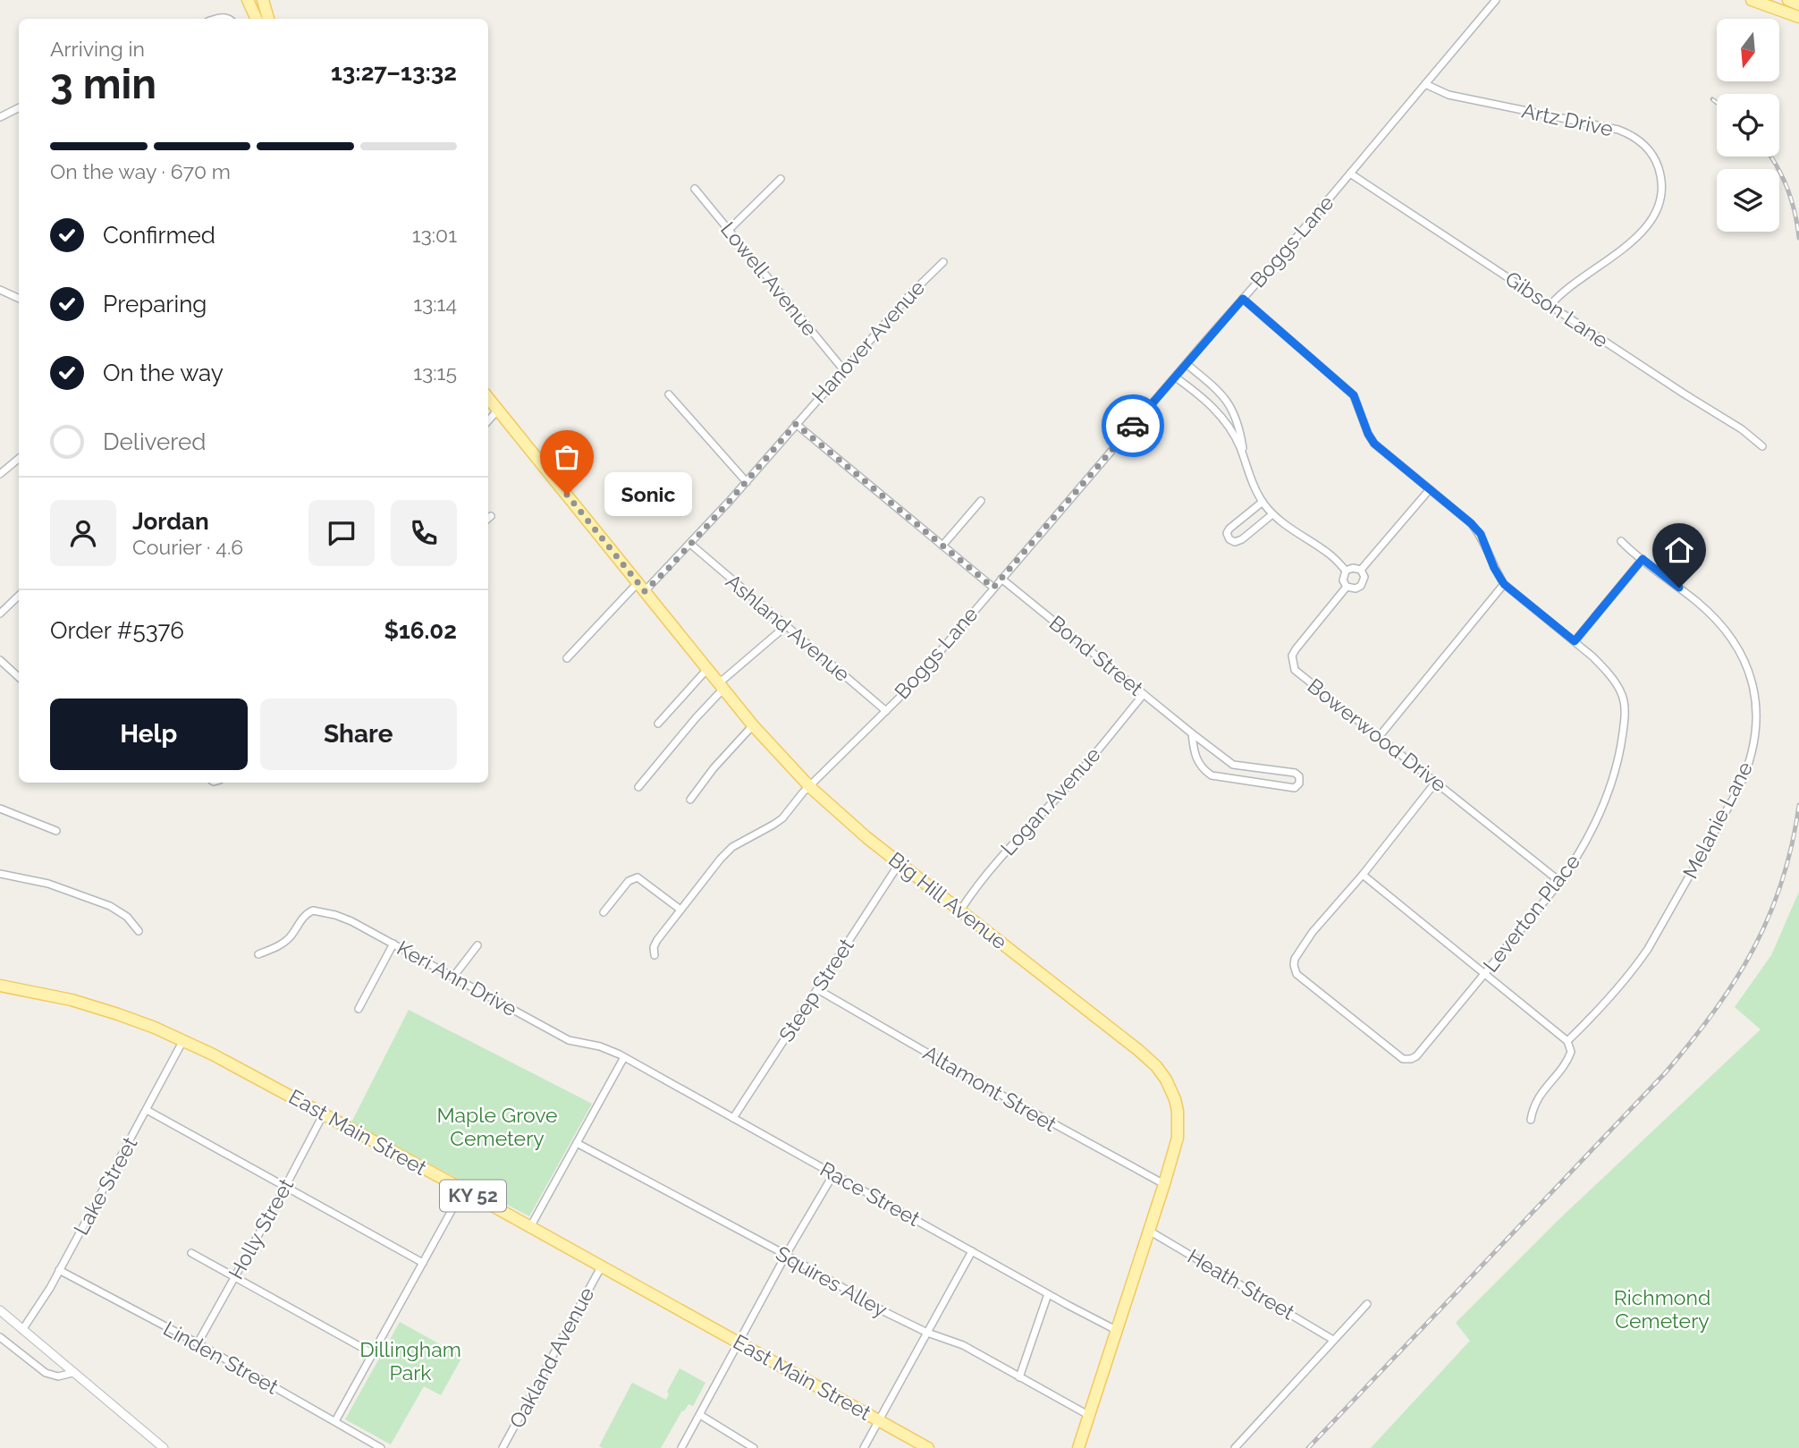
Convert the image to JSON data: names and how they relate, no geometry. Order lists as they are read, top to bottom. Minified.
{"streets":{"main road":["Big Hill Avenue","East Main Street","KY 52"],"street":["Artz Drive","Boggs Lane","Lowell Avenue","Gibson Lane","Hanover Avenue","Ashland Avenue","Bond Street","Bowerwood Drive","Logan Avenue","Melanie Lane","Leverton Place","Keri Ann Drive","Steep Street","Altamont Street","Lake Street","Race Street","Holly Street","Squires Alley","Heath Street","Linden Street","Oakland Avenue"]},"crossings":[["Artz Drive","Boggs Lane"],["Artz Drive","Gibson Lane"],["Boggs Lane","Gibson Lane"],["Boggs Lane","Ashland Avenue"],["Boggs Lane","Bond Street"],["Boggs Lane","Big Hill Avenue"],["Boggs Lane","Leverton Place"],["Lowell Avenue","Hanover Avenue"],["Hanover Avenue","Ashland Avenue"],["Hanover Avenue","Big Hill Avenue"],["Bond Street","Logan Avenue"],["Bowerwood Drive","Leverton Place"],["Logan Avenue","Big Hill Avenue"],["Big Hill Avenue","Steep Street"],["Big Hill Avenue","Altamont Street"],["Big Hill Avenue","Race Street"],["Big Hill Avenue","Squires Alley"],["Big Hill Avenue","Heath Street"],["Keri Ann Drive","Race Street"],["Steep Street","Altamont Street"],["Steep Street","Race Street"],["East Main Street","Lake Street"],["East Main Street","Holly Street"],["East Main Street","Oakland Avenue"],["Lake Street","Linden Street"],["Holly Street","Linden Street"]],"parks":["Maple Grove Cemetery","Richmond Cemetery","Dillingham Park"],"places":["Sonic"],"north":"bottom","page":{"heading":["3 min","Arriving in","13:27–13:32"],"panel":["Jordan","Courier · 4.6","Order #5376","$16.02"],"bar":"On the way · 670 m","list":[["Confirmed","13:01"],["Preparing","13:14"],["On the way","13:15"],"Delivered"],"bubble":"Sonic","buttons":["Help","Share"]}}
